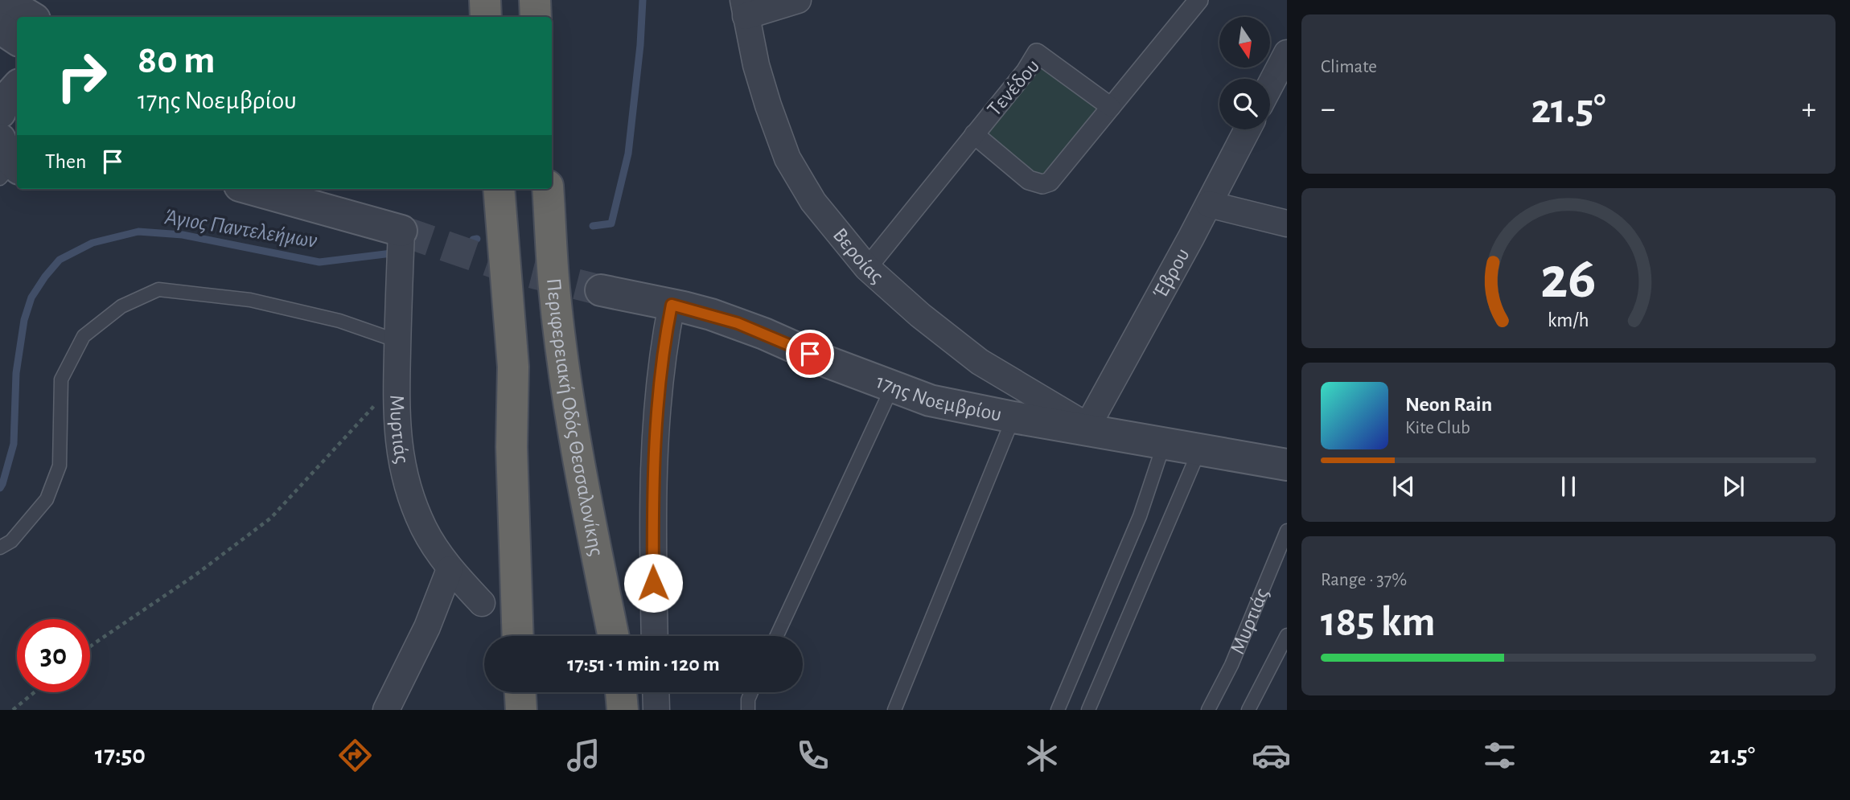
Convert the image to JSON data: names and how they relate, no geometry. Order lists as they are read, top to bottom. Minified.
{"streets":{"highway":["Περιφερειακή Οδός Θεσσαλονίκης"],"street":["Τενέδου","Βεροίας","Έβρου","17ης Νοεμβρίου","Μυρτιάς"]},"crossings":[["Τενέδου","Βεροίας"],["Βεροίας","Έβρου"]],"water":["Άγιος Παντελεήμων"],"north":"bottom","page":{"tile":["Climate",["Range · 37%","185 km"]],"turn":["80 m","17ης Νοεμβρίου"],"heat":["−","21.5°","+"],"then":"Then","song":["Neon Rain","Kite Club"],"limit":"30","trip":"17:51 · 1 min · 120 m","tabs":["17:50","21.5°"],"gauge":["26","km/h"]}}
